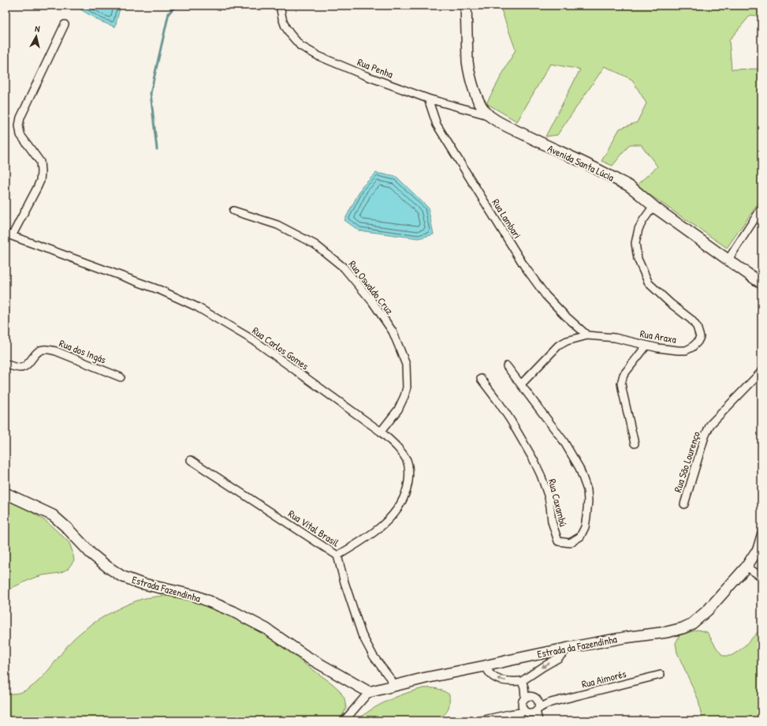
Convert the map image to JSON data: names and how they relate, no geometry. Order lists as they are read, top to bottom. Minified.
{"streets":{"street":["Rua Penha","Avenida Santa Lúcia","Rua Lambari","Rua Oswaldo Cruz","Rua Araxa","Rua Carlos Gomes","Rua dos Ingás","Rua São Lourenço","Rua Caxambú","Rua Vital Brasil","Estrada Fazendinha","Estrada da Fazendinha","Rua Aimorés"]},"crossings":[["Rua Penha","Avenida Santa Lúcia"],["Rua Penha","Rua Lambari"],["Avenida Santa Lúcia","Rua Araxa"],["Rua Lambari","Rua Araxa"],["Rua Oswaldo Cruz","Rua Carlos Gomes"],["Rua Araxa","Rua Caxambú"],["Rua Carlos Gomes","Rua Vital Brasil"],["Rua Vital Brasil","Estrada da Fazendinha"],["Estrada Fazendinha","Estrada da Fazendinha"]],"north":"top"}
